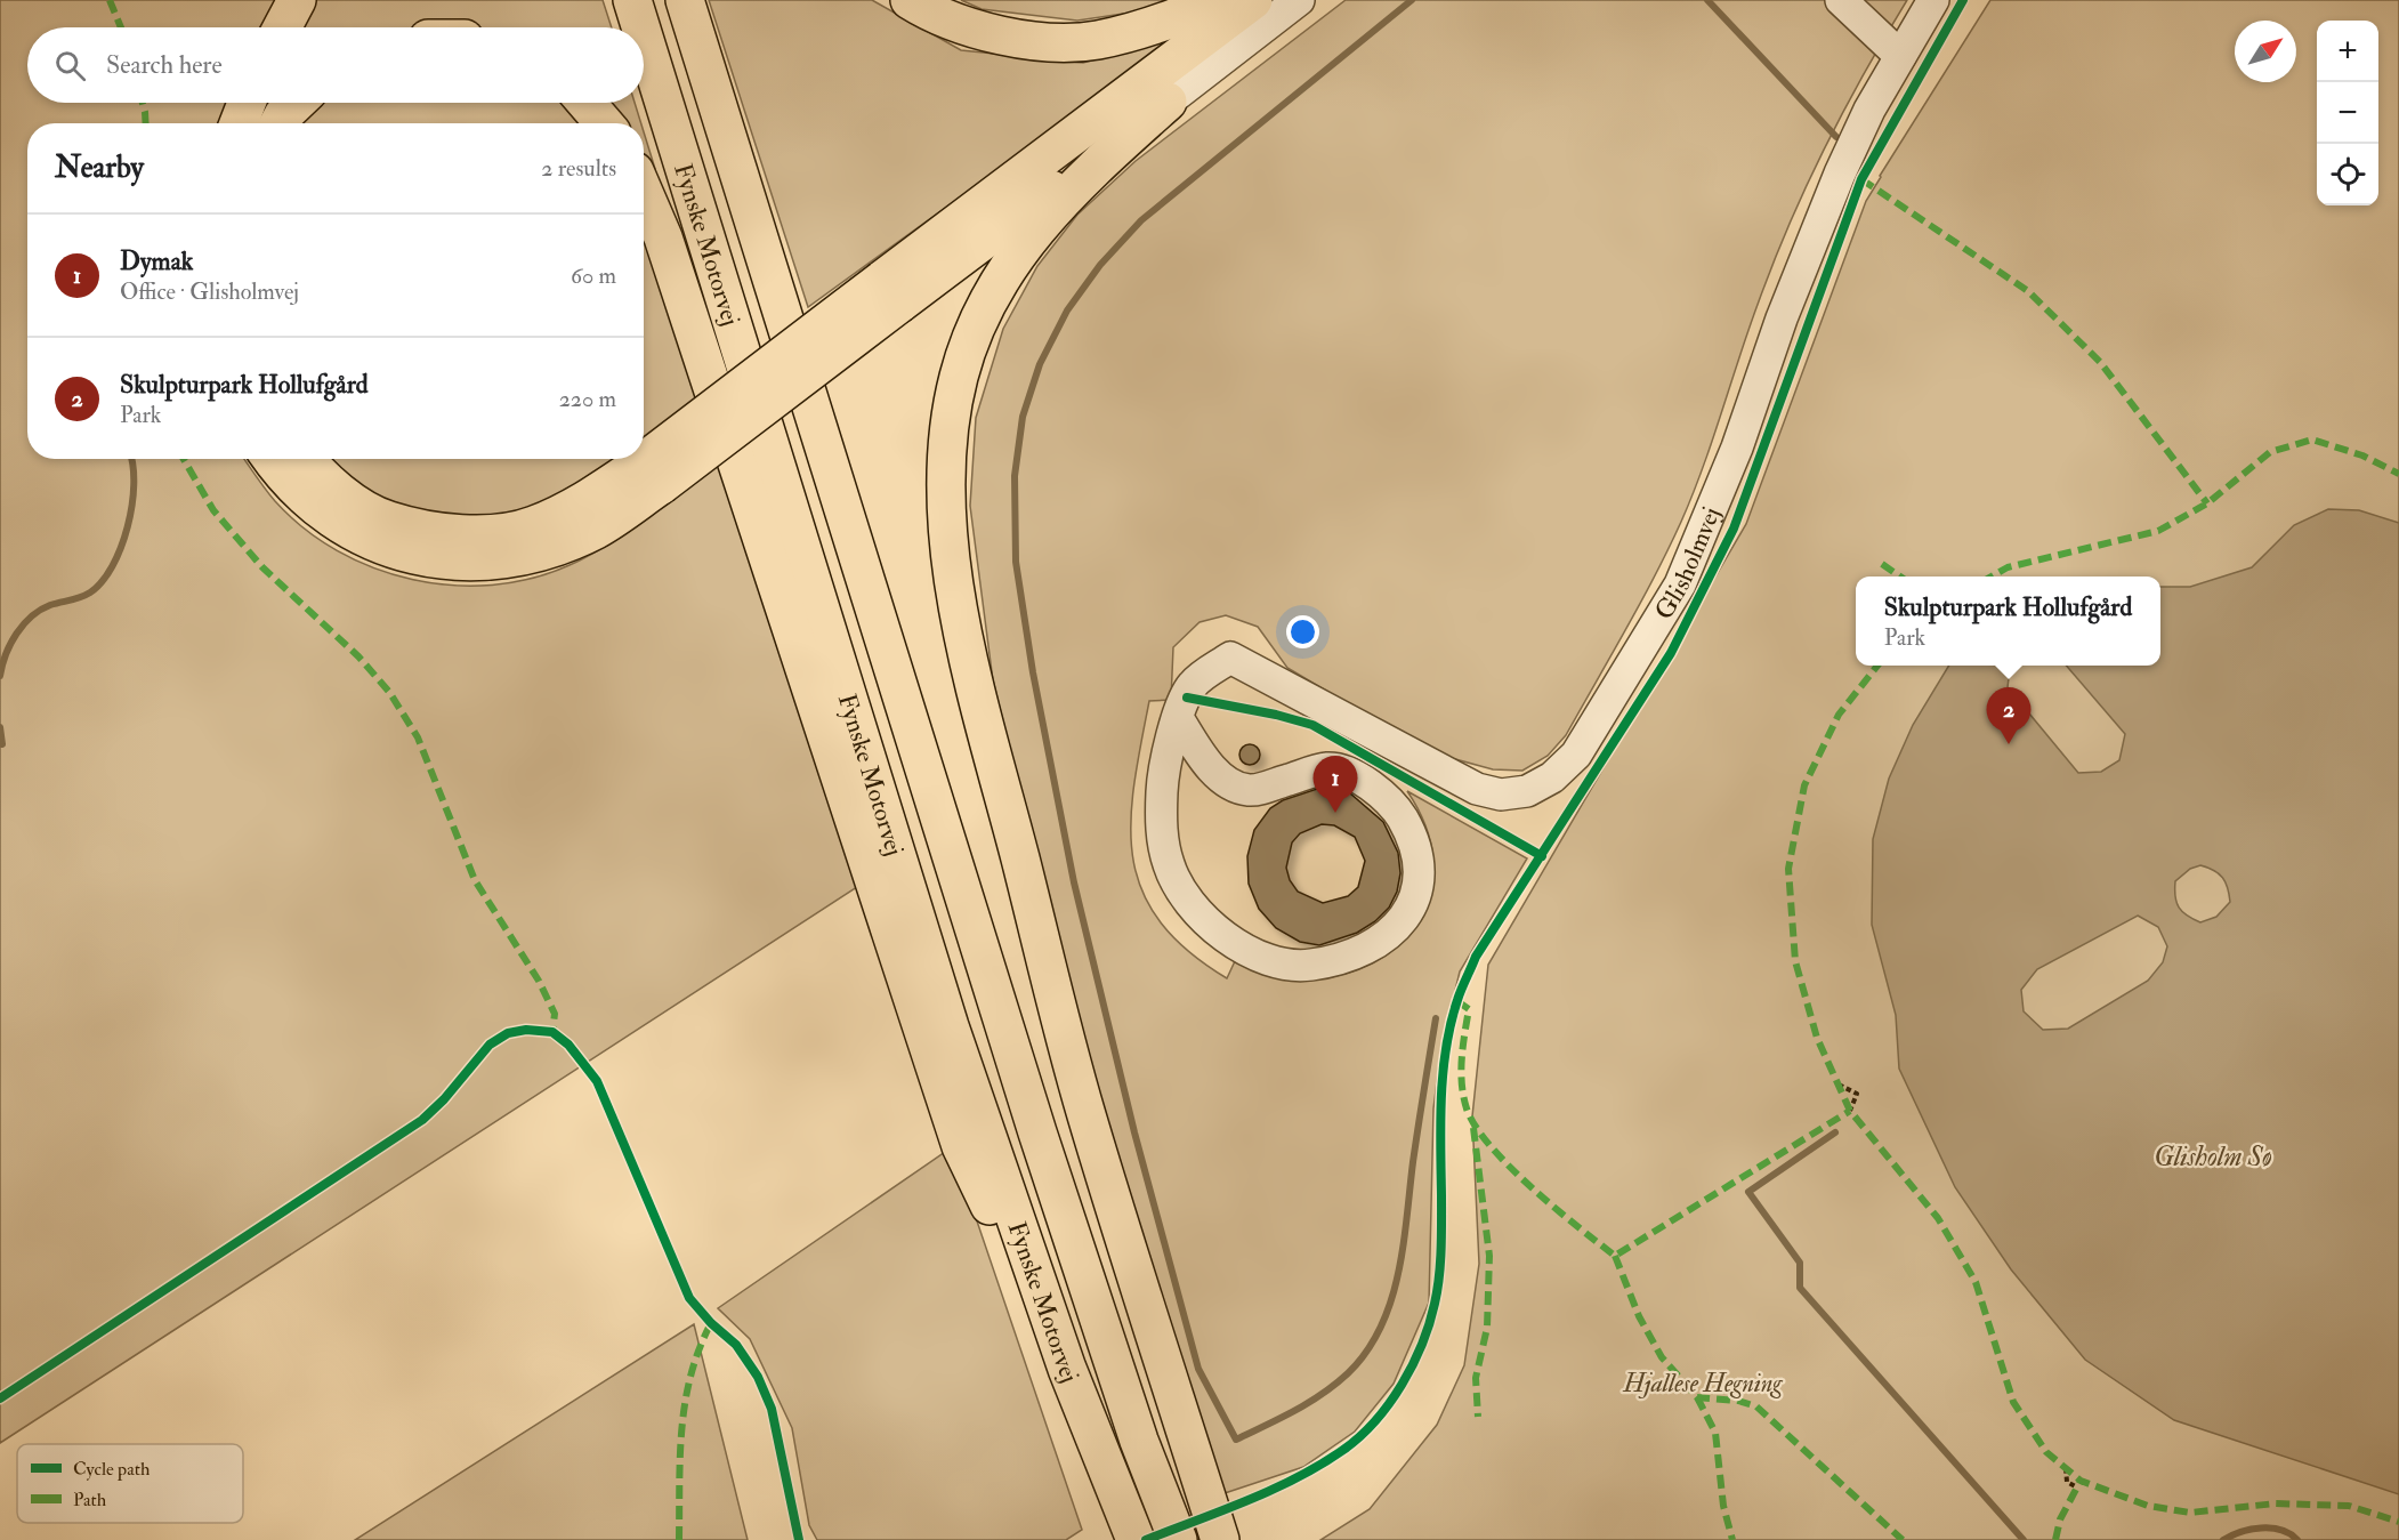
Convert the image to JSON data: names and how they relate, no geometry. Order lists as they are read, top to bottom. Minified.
{"streets":{"highway":["Fynske Motorvej"],"street":["Glisholmvej"]},"water":["Glisholm Sø"],"parks":["Hjallese Hegning"],"legend":["Cycle path","Path"],"north":"top right","page":{"map_buttons":["+","−"],"search":"Search here","heading":["Nearby","2 results"],"list":[{"mark":"1","name":"Dymak","note":"Office · Glisholmvej","value":"60 m"},{"mark":"2","name":"Skulpturpark Hollufgård","note":"Park","value":"220 m"}],"popup":["Skulpturpark Hollufgård","Park"],"pins":["2","1"]}}
